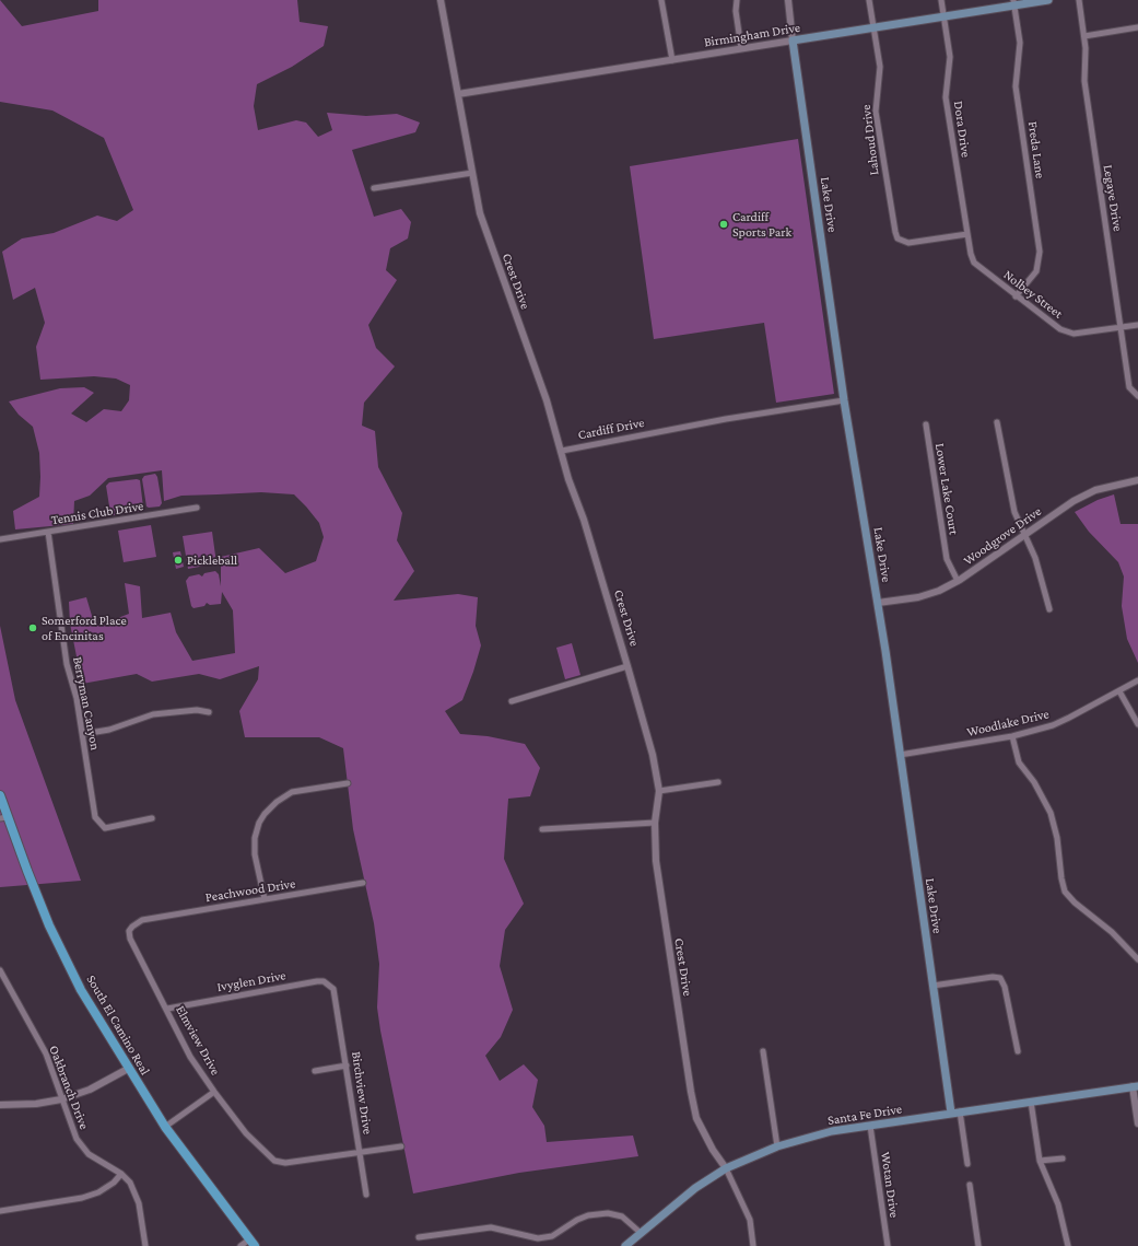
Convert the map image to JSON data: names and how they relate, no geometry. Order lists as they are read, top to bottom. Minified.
{"streets":{"main road":["Birmingham Drive","Lake Drive","South El Camino Real","Santa Fe Drive"],"street":["Dora Drive","Lahoud Drive","Freda Lane","Legaye Drive","Crest Drive","Nolbey Street","Cardiff Drive","Lower Lake Court","Tennis Club Drive","Woodgrove Drive","Berryman Canyon","Woodlake Drive","Peachwood Drive","Ivyglen Drive","Elmview Drive","Oakbranch Drive","Birchview Drive","Wotan Drive"]},"crossings":[["Birmingham Drive","Dora Drive"],["Birmingham Drive","Lahoud Drive"],["Birmingham Drive","Freda Lane"],["Birmingham Drive","Lake Drive"],["Birmingham Drive","Crest Drive"],["Dora Drive","Lahoud Drive"],["Dora Drive","Nolbey Street"],["Lahoud Drive","Nolbey Street"],["Freda Lane","Nolbey Street"],["Legaye Drive","Nolbey Street"],["Lake Drive","Cardiff Drive"],["Lake Drive","Woodgrove Drive"],["Lake Drive","Woodlake Drive"],["Lake Drive","Santa Fe Drive"],["Crest Drive","Cardiff Drive"],["Crest Drive","Santa Fe Drive"],["Lower Lake Court","Woodgrove Drive"],["Tennis Club Drive","Berryman Canyon"],["Peachwood Drive","Elmview Drive"],["Ivyglen Drive","Elmview Drive"],["Ivyglen Drive","Birchview Drive"],["Elmview Drive","Birchview Drive"],["Santa Fe Drive","Wotan Drive"]],"places":["Cardiff Sports Park","Pickleball","Somerford Place of Encinitas"]}
